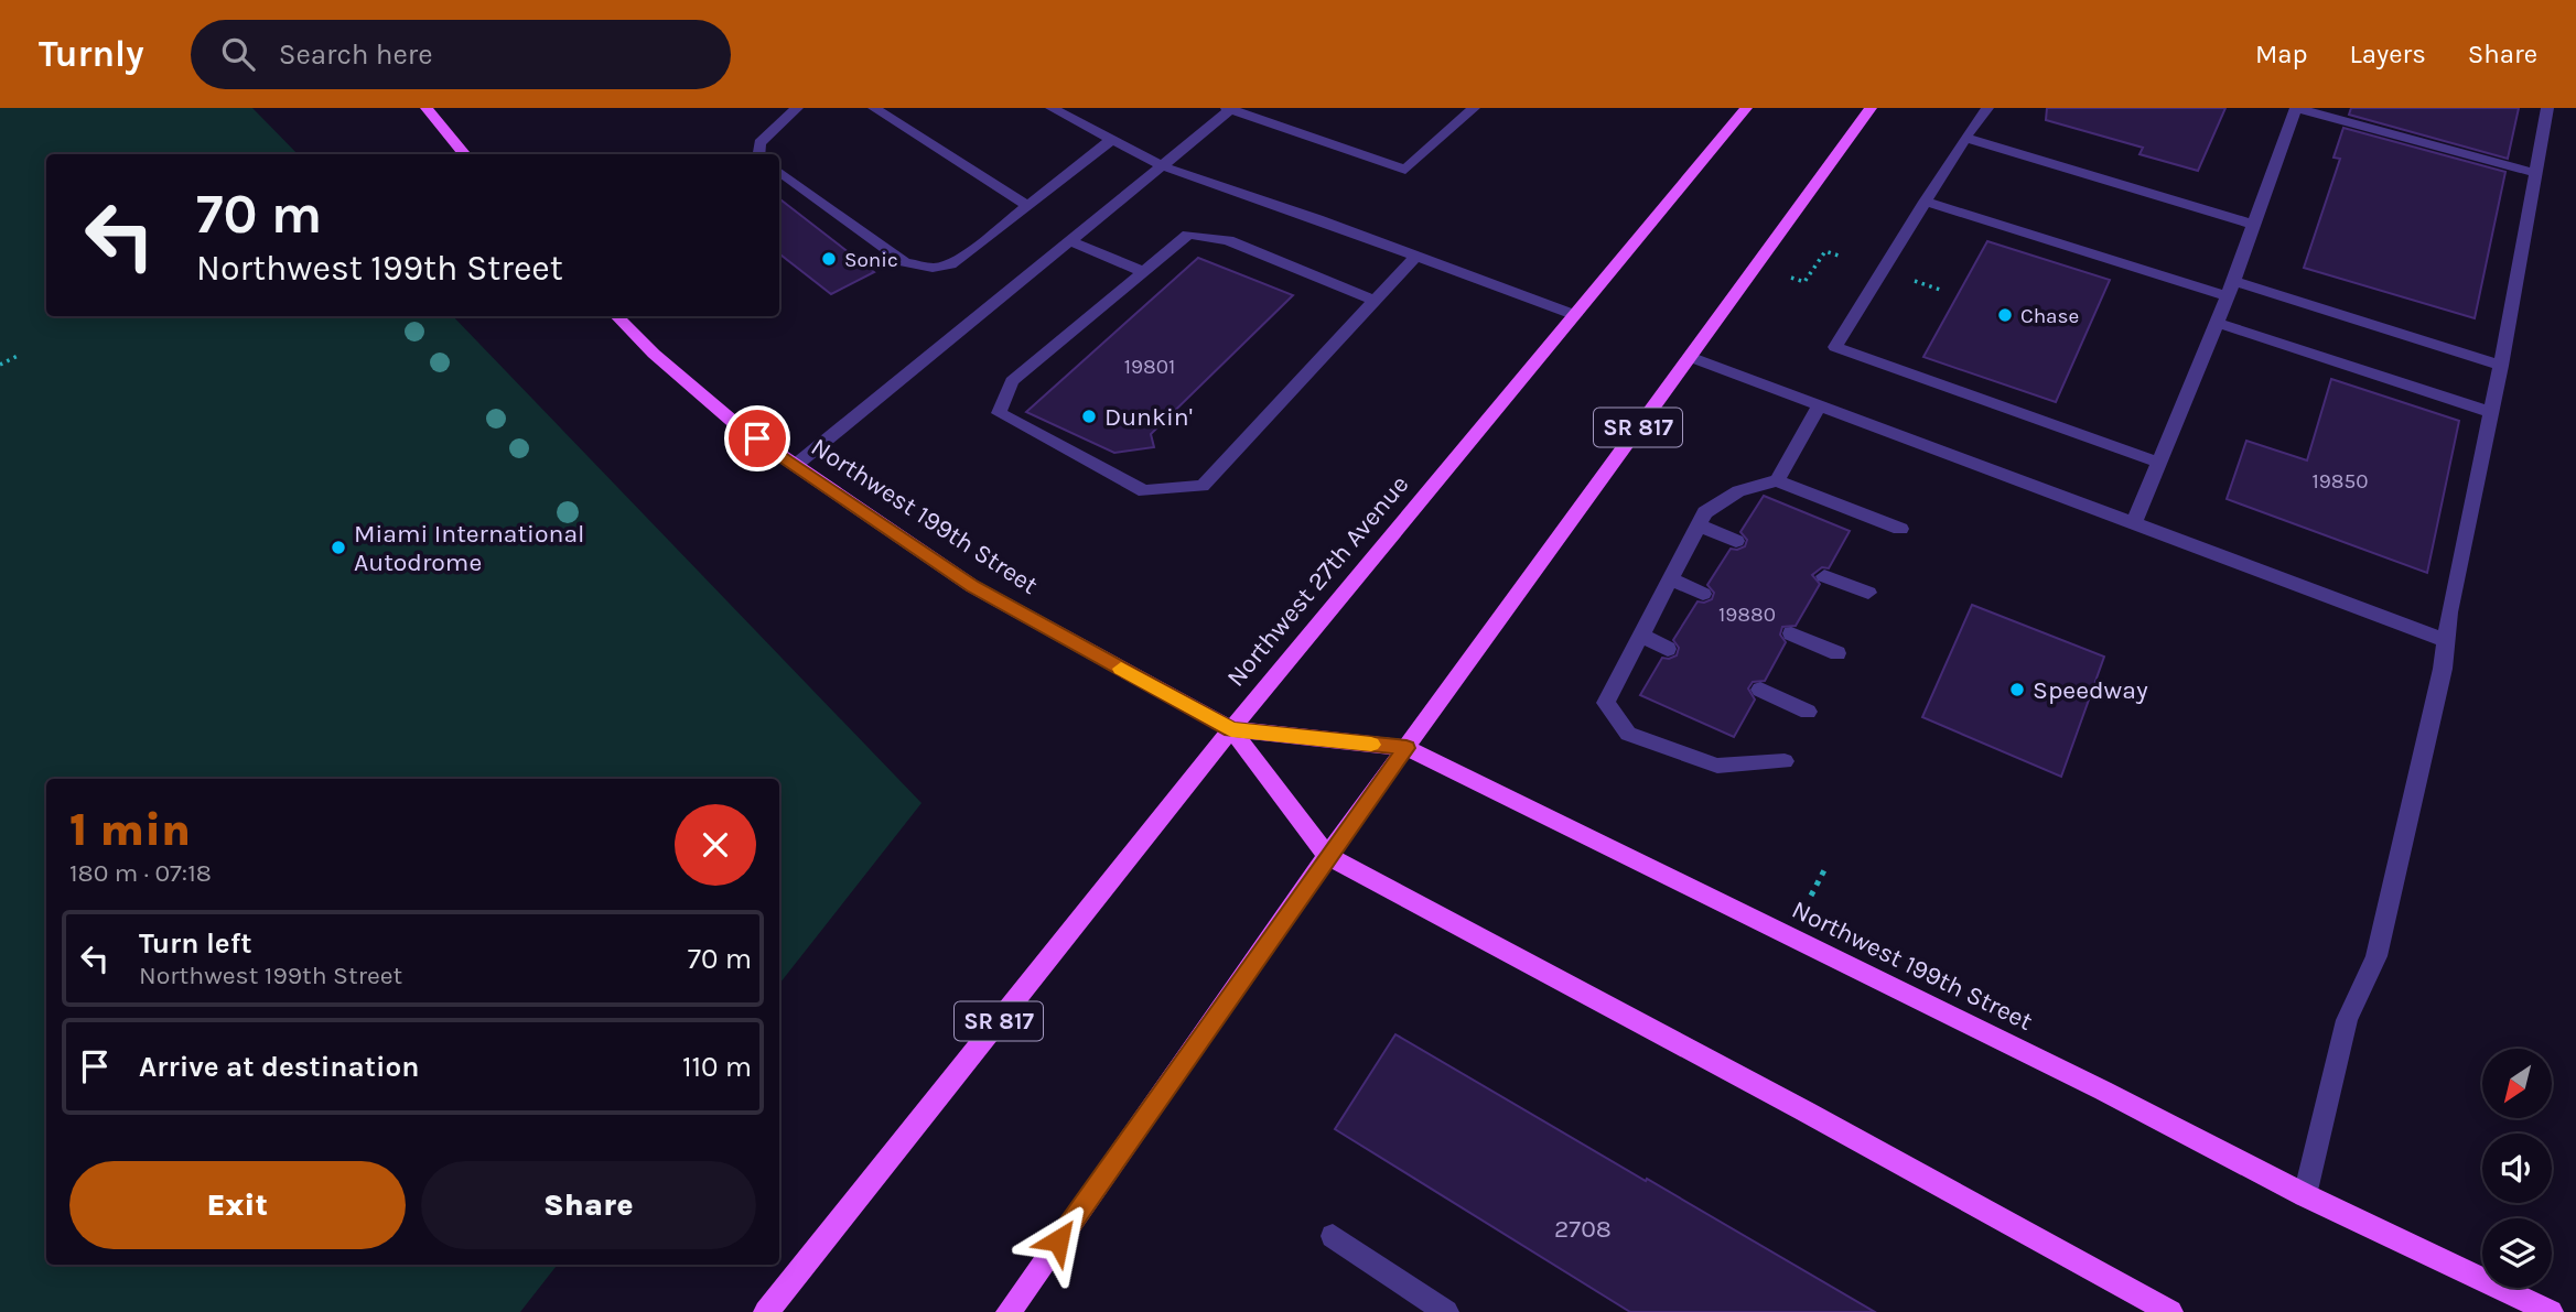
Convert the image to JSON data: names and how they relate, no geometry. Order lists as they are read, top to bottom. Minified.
{"streets":{"main road":["SR 817","Northwest 199th Street","Northwest 27th Avenue"]},"crossings":[["SR 817","Northwest 199th Street"],["Northwest 199th Street","Northwest 27th Avenue"]],"places":["Sonic","Chase","Dunkin'","Miami International Autodrome","Speedway"],"house_numbers":["19801","19850","19880","2708"],"north":"bottom left","page":{"header":"Turnly","search":"Search here","nav":["Map","Layers","Share"],"turn":["70 m","Northwest 199th Street"],"heading":["1 min","180 m · 07:18"],"list":[{"name":"Turn left","note":"Northwest 199th Street","value":"70 m"},{"name":"Arrive at destination","value":"110 m"}],"buttons":["Exit","Share"]}}
